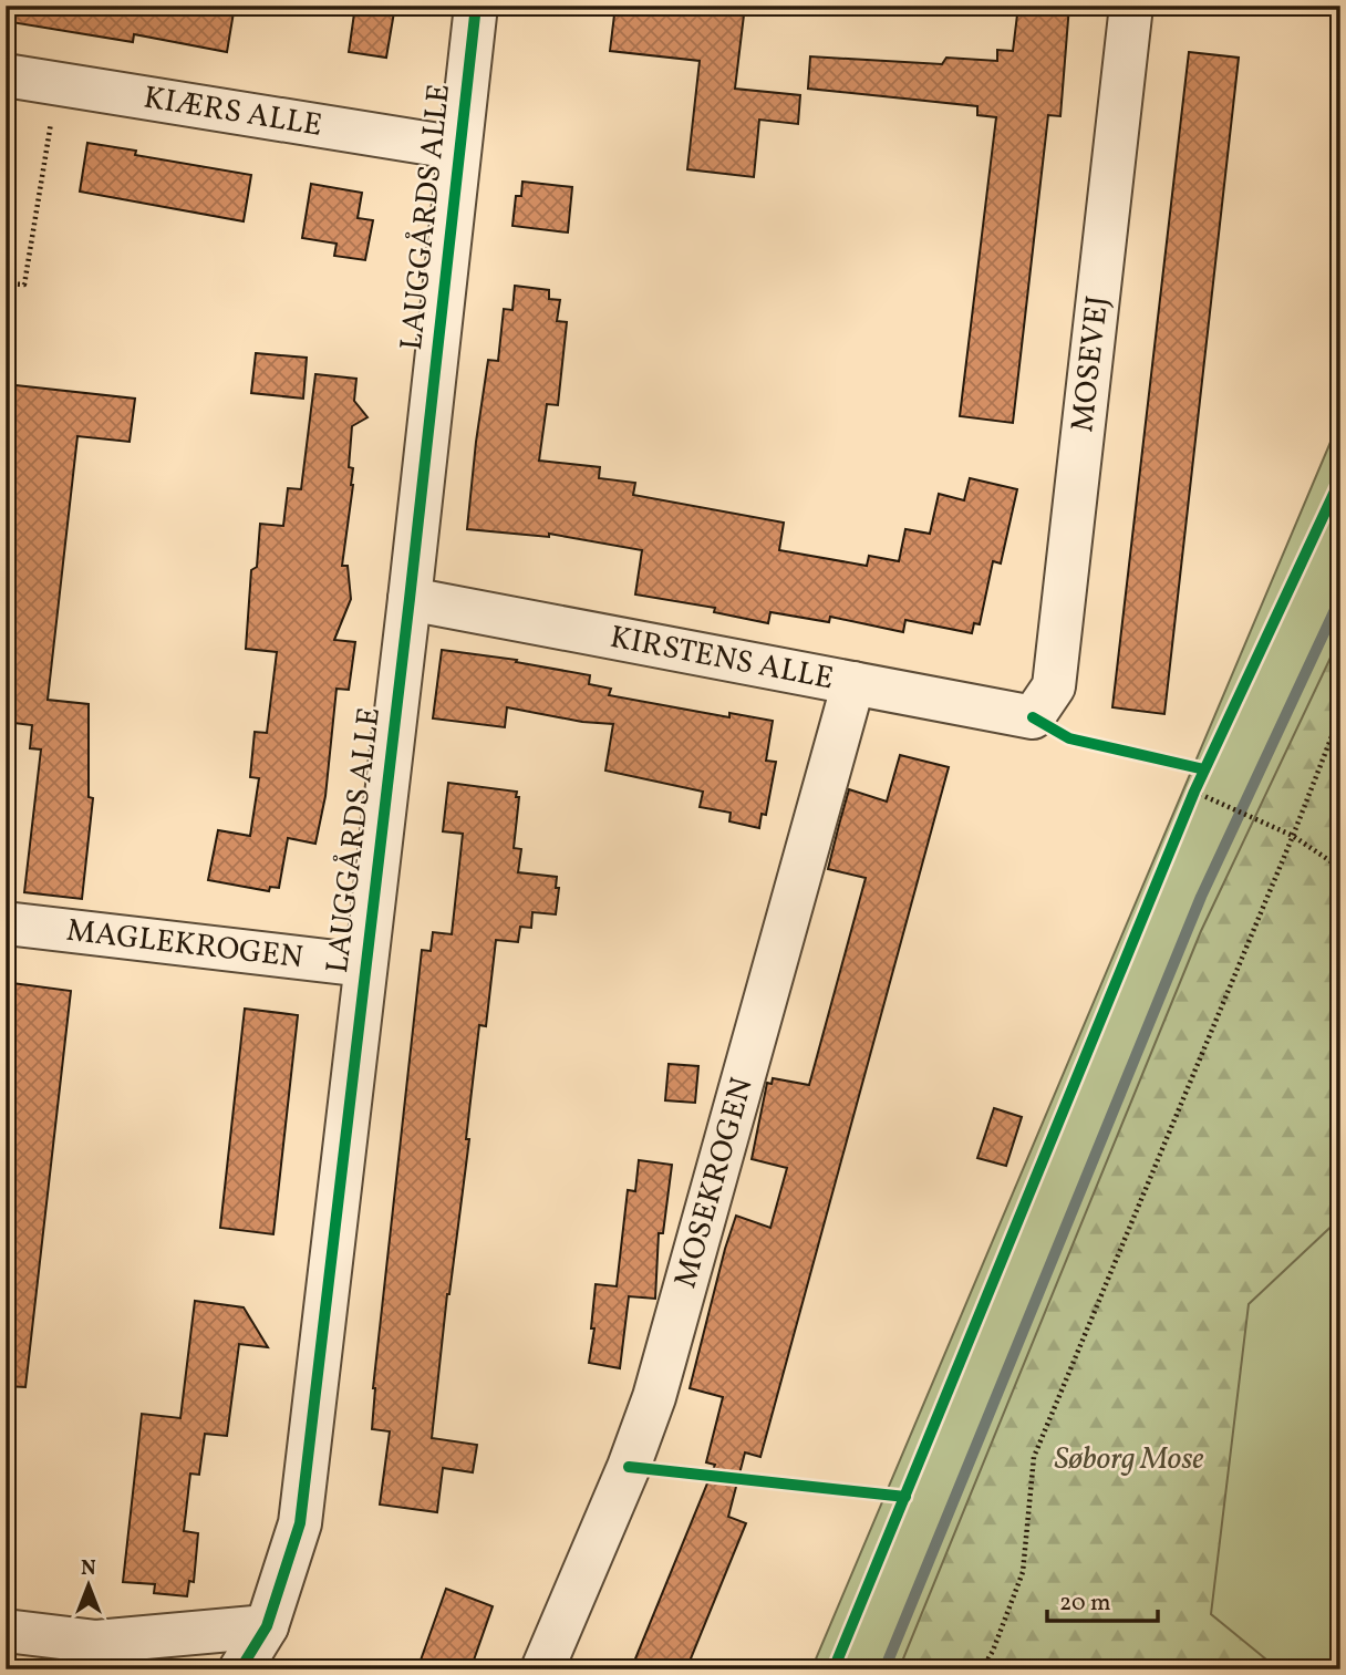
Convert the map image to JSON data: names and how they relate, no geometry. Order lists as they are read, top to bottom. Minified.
{"streets":{"street":["KIÆRS ALLE","LAUGGÅRDS ALLE","MOSEVEJ","KIRSTENS ALLE","MAGLEKROGEN","MOSEKROGEN"]},"crossings":[["KIÆRS ALLE","LAUGGÅRDS ALLE"],["LAUGGÅRDS ALLE","KIRSTENS ALLE"],["LAUGGÅRDS ALLE","MAGLEKROGEN"],["MOSEVEJ","KIRSTENS ALLE"],["KIRSTENS ALLE","MOSEKROGEN"]],"parks":["Søborg Mose"],"scale_bar":"20 m","north":"top"}
